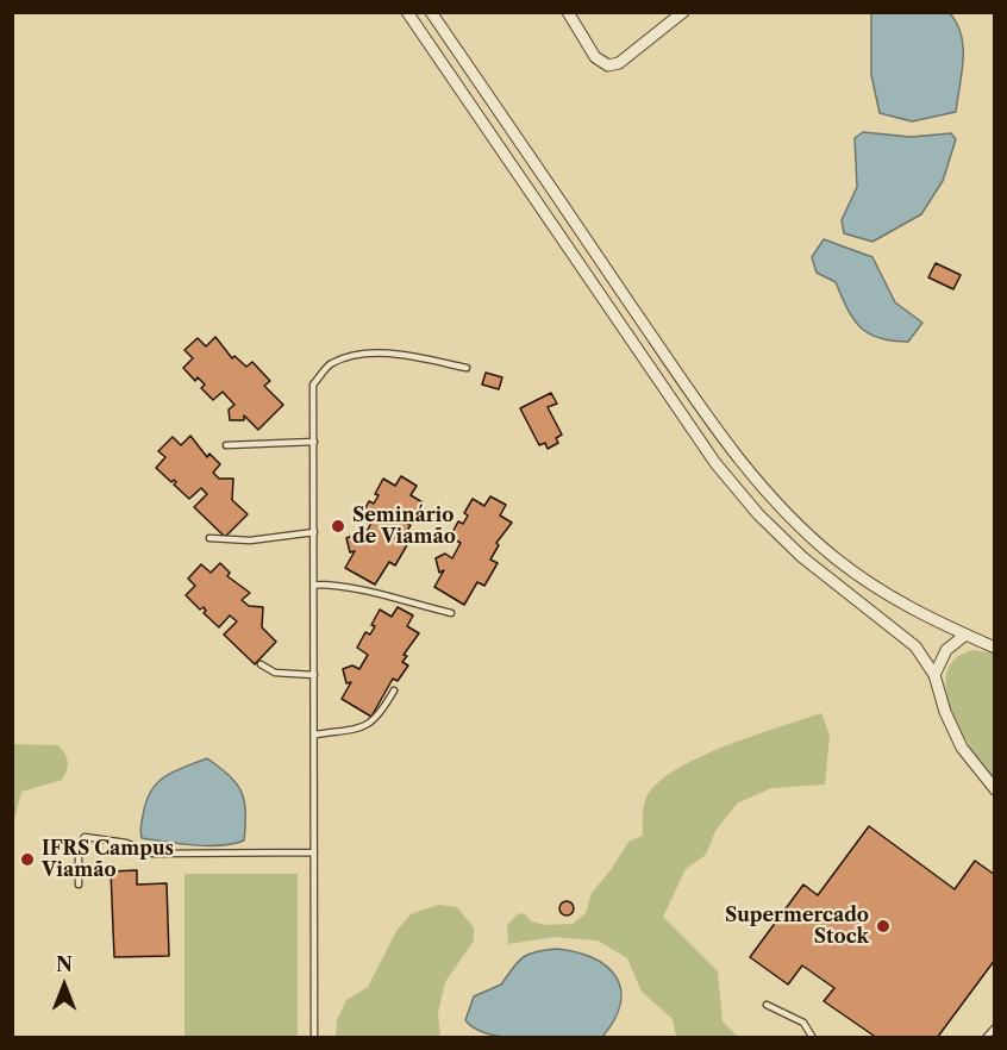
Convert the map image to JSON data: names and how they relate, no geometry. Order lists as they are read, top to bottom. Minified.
{"places":["Seminário de Viamão","IFRS Campus Viamão","Supermercado Stock"],"north":"top"}
